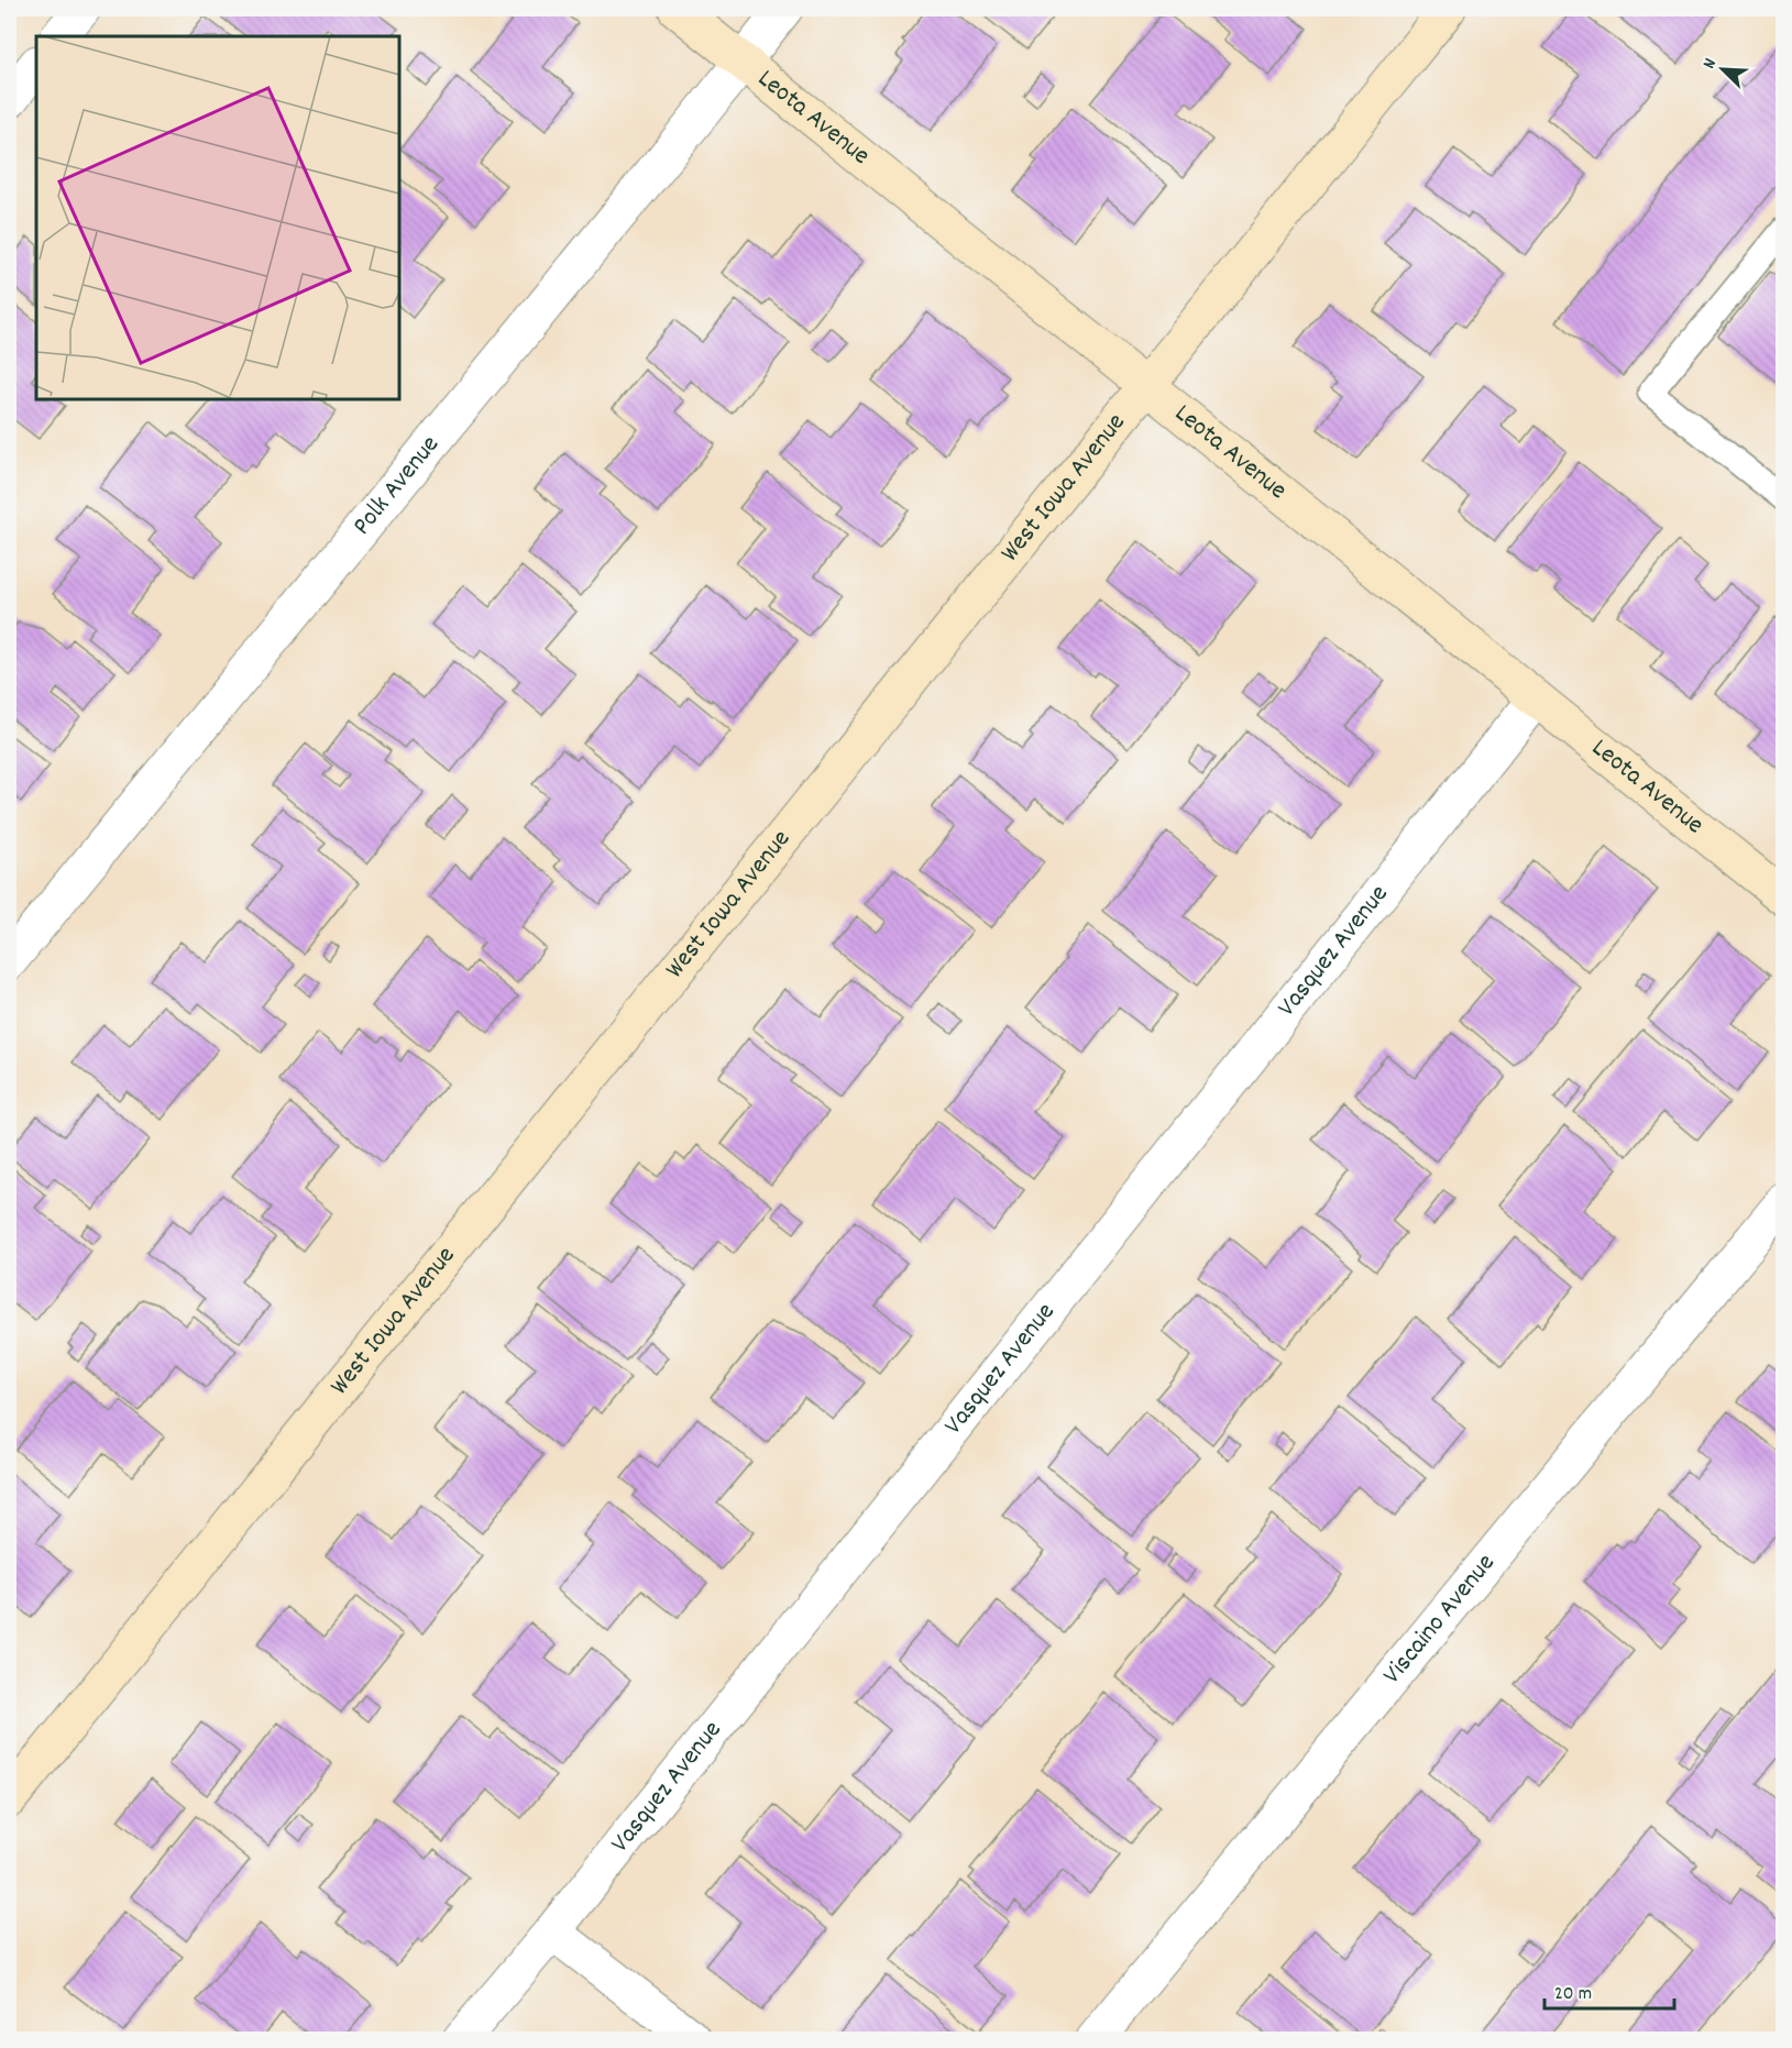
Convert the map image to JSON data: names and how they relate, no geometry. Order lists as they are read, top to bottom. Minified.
{"streets":{"street":["Leota Avenue","Polk Avenue","West Iowa Avenue","Vasquez Avenue","Viscaino Avenue"]},"crossings":[["Leota Avenue","Polk Avenue"],["Leota Avenue","West Iowa Avenue"],["Leota Avenue","Vasquez Avenue"]],"scale_bar":"20 m","north":"top left"}
